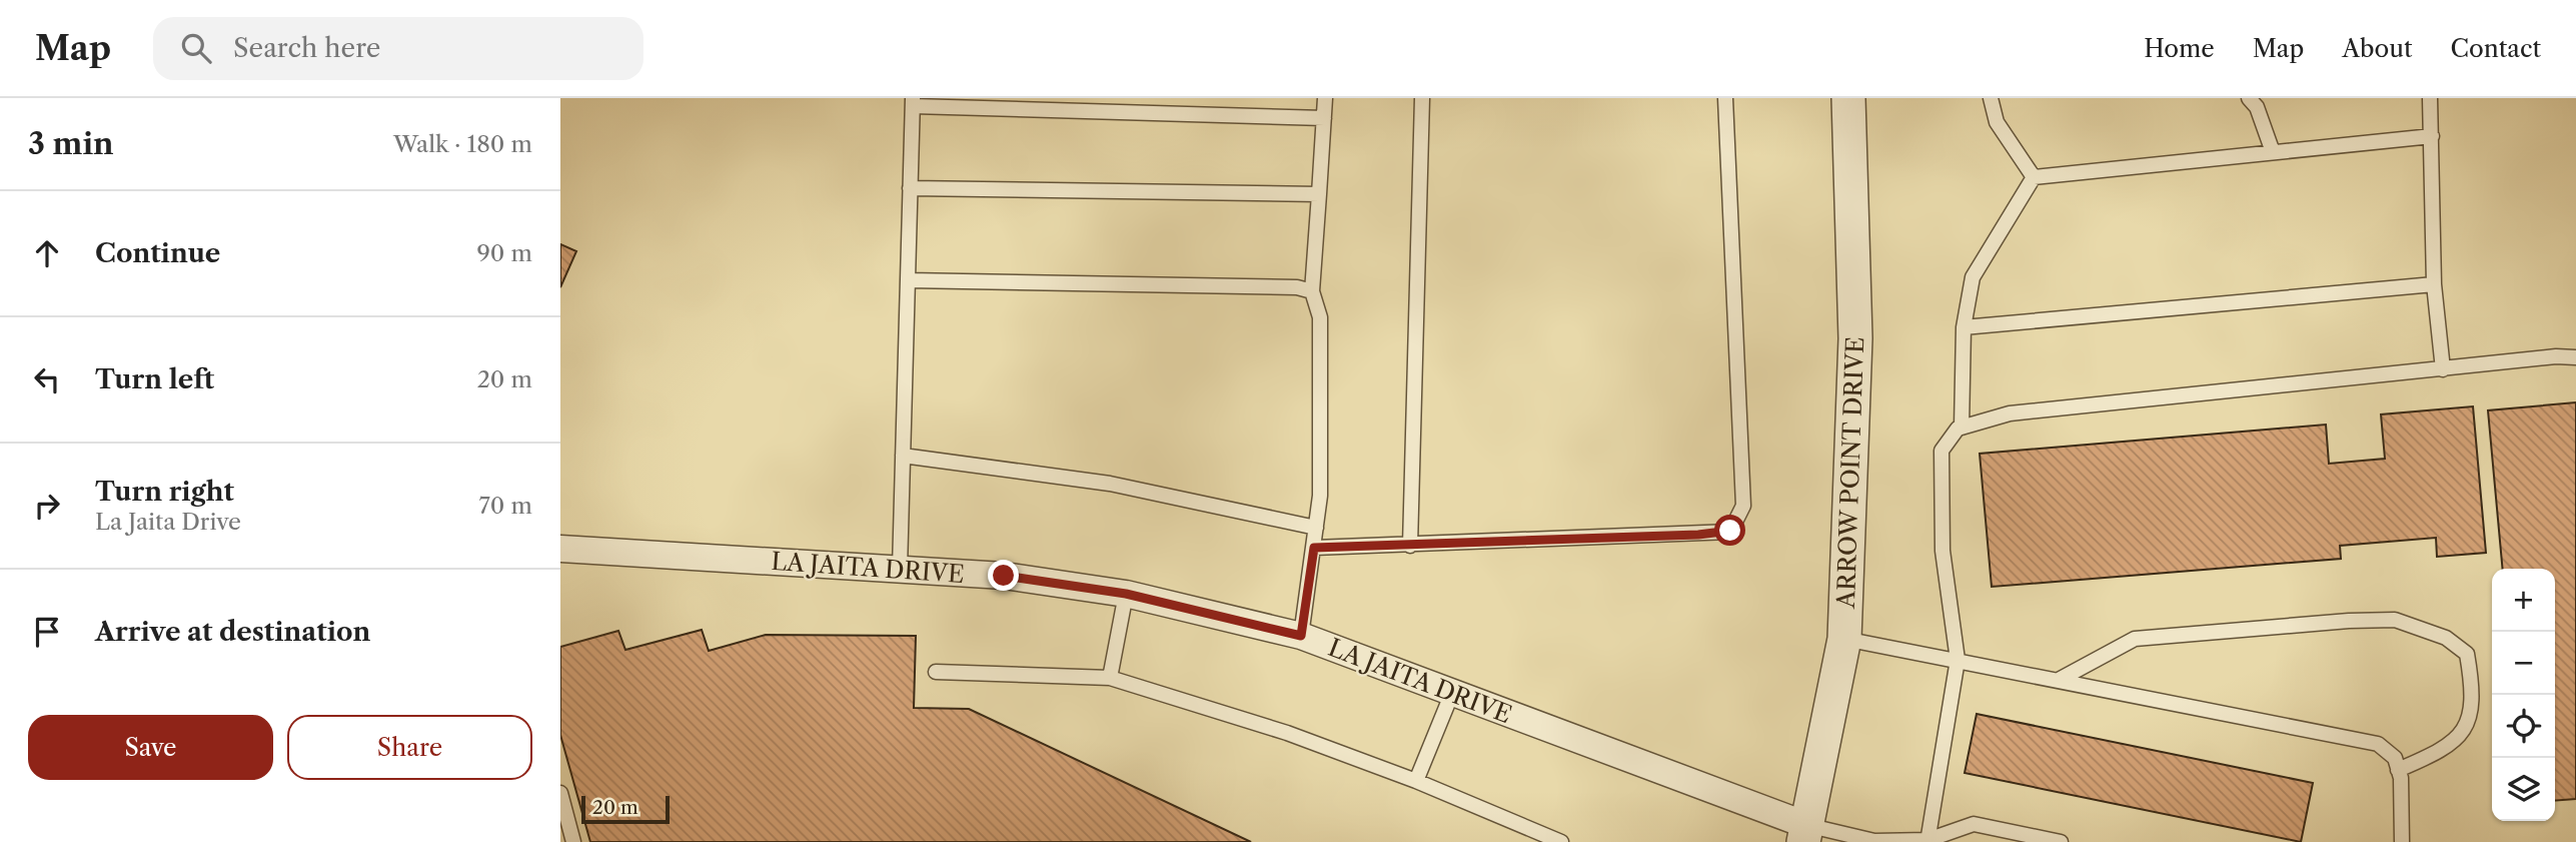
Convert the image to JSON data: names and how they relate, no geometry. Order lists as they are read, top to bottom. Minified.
{"streets":{"street":["ARROW POINT DRIVE","LA JAITA DRIVE"]},"crossings":[["ARROW POINT DRIVE","LA JAITA DRIVE"]],"scale_bar":"20 m","page":{"header":"Map","search":"Search here","nav":["Home","Map","About","Contact"],"heading":["3 min","Walk · 180 m"],"list":[["Continue","90 m"],["Turn left","20 m"],["Turn right","La Jaita Drive","70 m"],"Arrive at destination"],"map_buttons":["+","−"],"buttons":["Save","Share"],"scale":"20 m"}}
